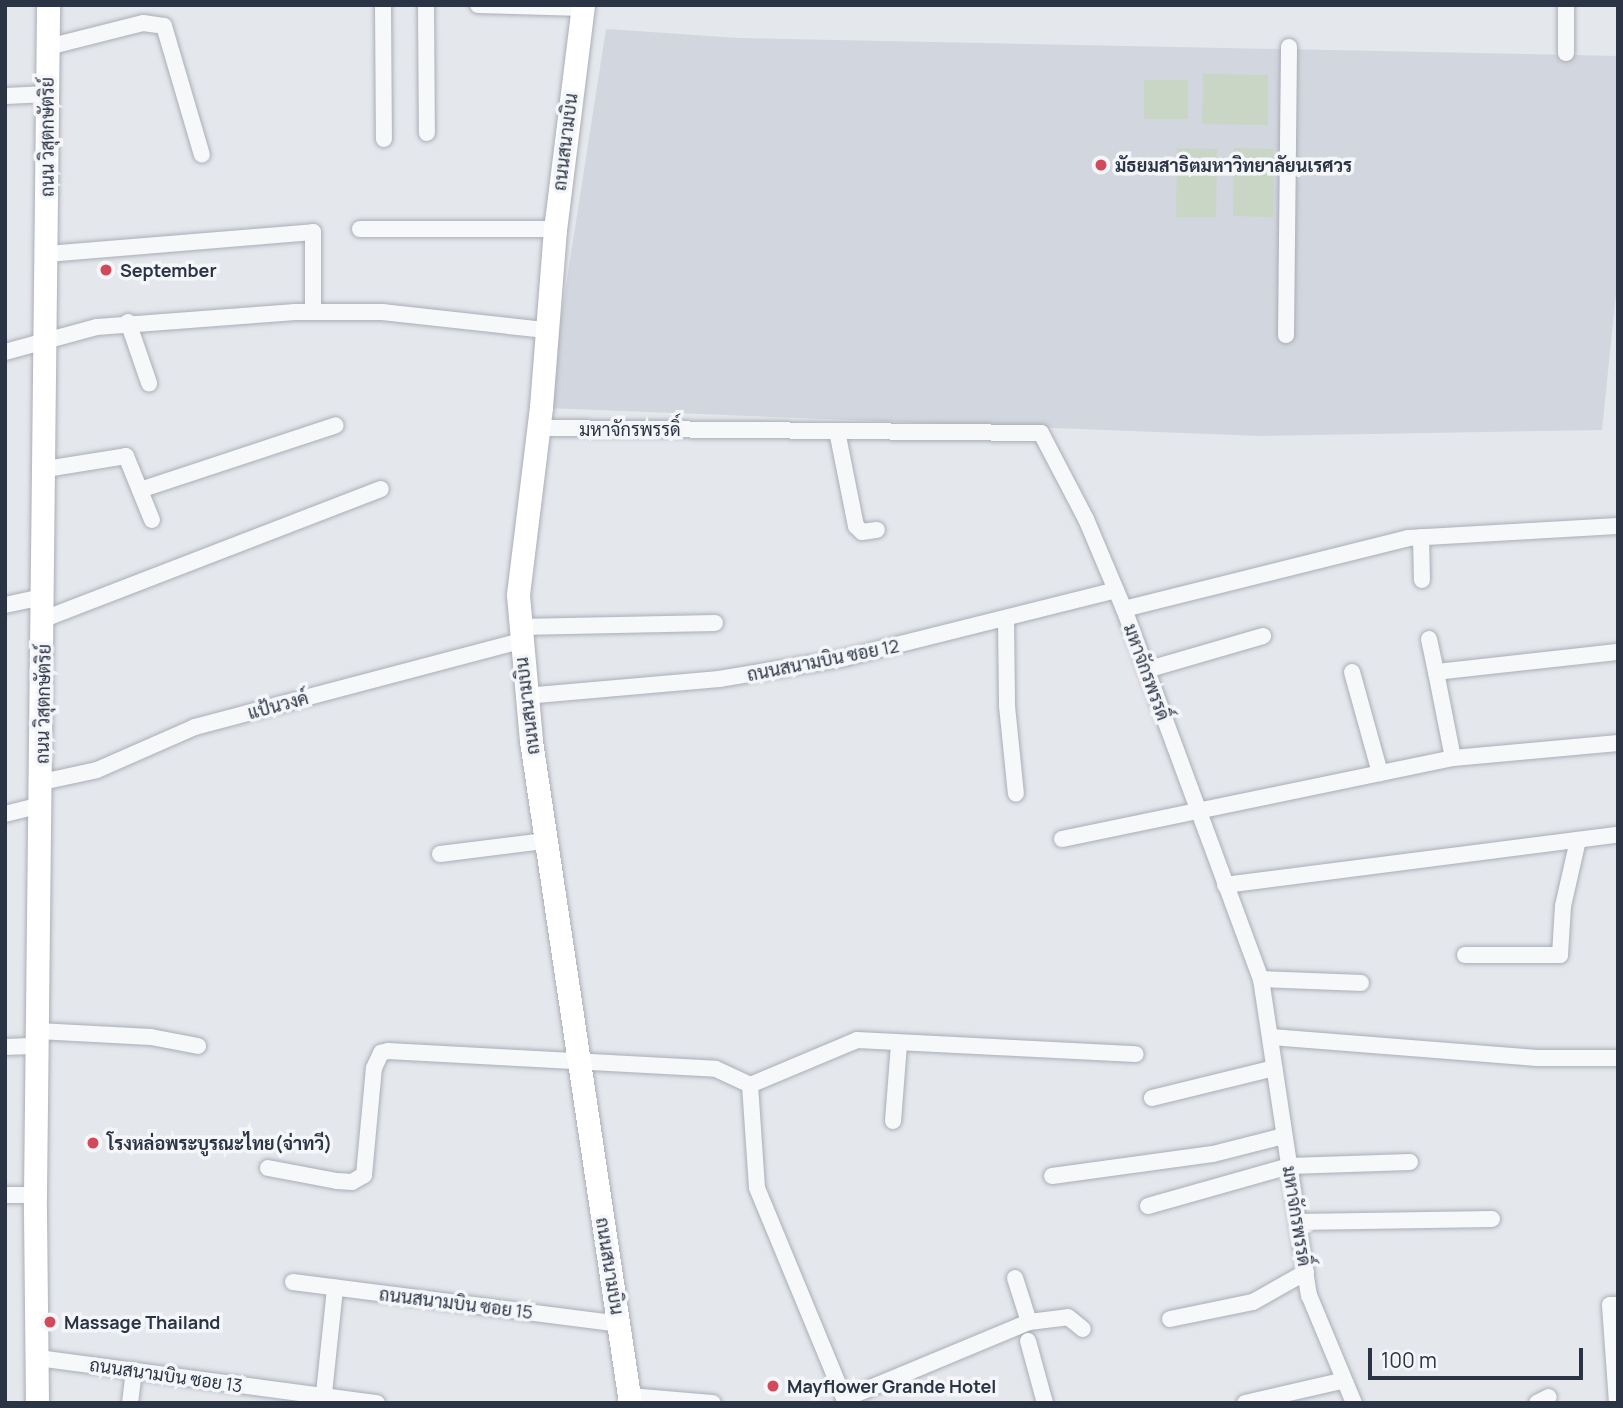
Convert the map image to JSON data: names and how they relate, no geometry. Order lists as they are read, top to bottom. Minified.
{"streets":{"street":["ถนน วิสุตกษัตริย์","ถนนสนามบิน","มหาจักรพรรดิ์","ถนนสนามบิน ซอย 12","แป้นวงค์","ถนนสนามบิน ซอย 15","ถนนสนามบิน ซอย 13"]},"crossings":[["ถนน วิสุตกษัตริย์","แป้นวงค์"],["ถนน วิสุตกษัตริย์","ถนนสนามบิน ซอย 13"],["ถนนสนามบิน","มหาจักรพรรดิ์"],["ถนนสนามบิน","ถนนสนามบิน ซอย 12"],["ถนนสนามบิน","แป้นวงค์"],["ถนนสนามบิน","ถนนสนามบิน ซอย 15"],["มหาจักรพรรดิ์","ถนนสนามบิน ซอย 12"]],"places":["มัธยมสาธิตมหาวิทยาลัยนเรศวร","September","โรงหล่อพระบูรณะไทย(จ่าทวี)","Massage Thailand","Mayflower Grande Hotel"],"scale_bar":"100 m"}
